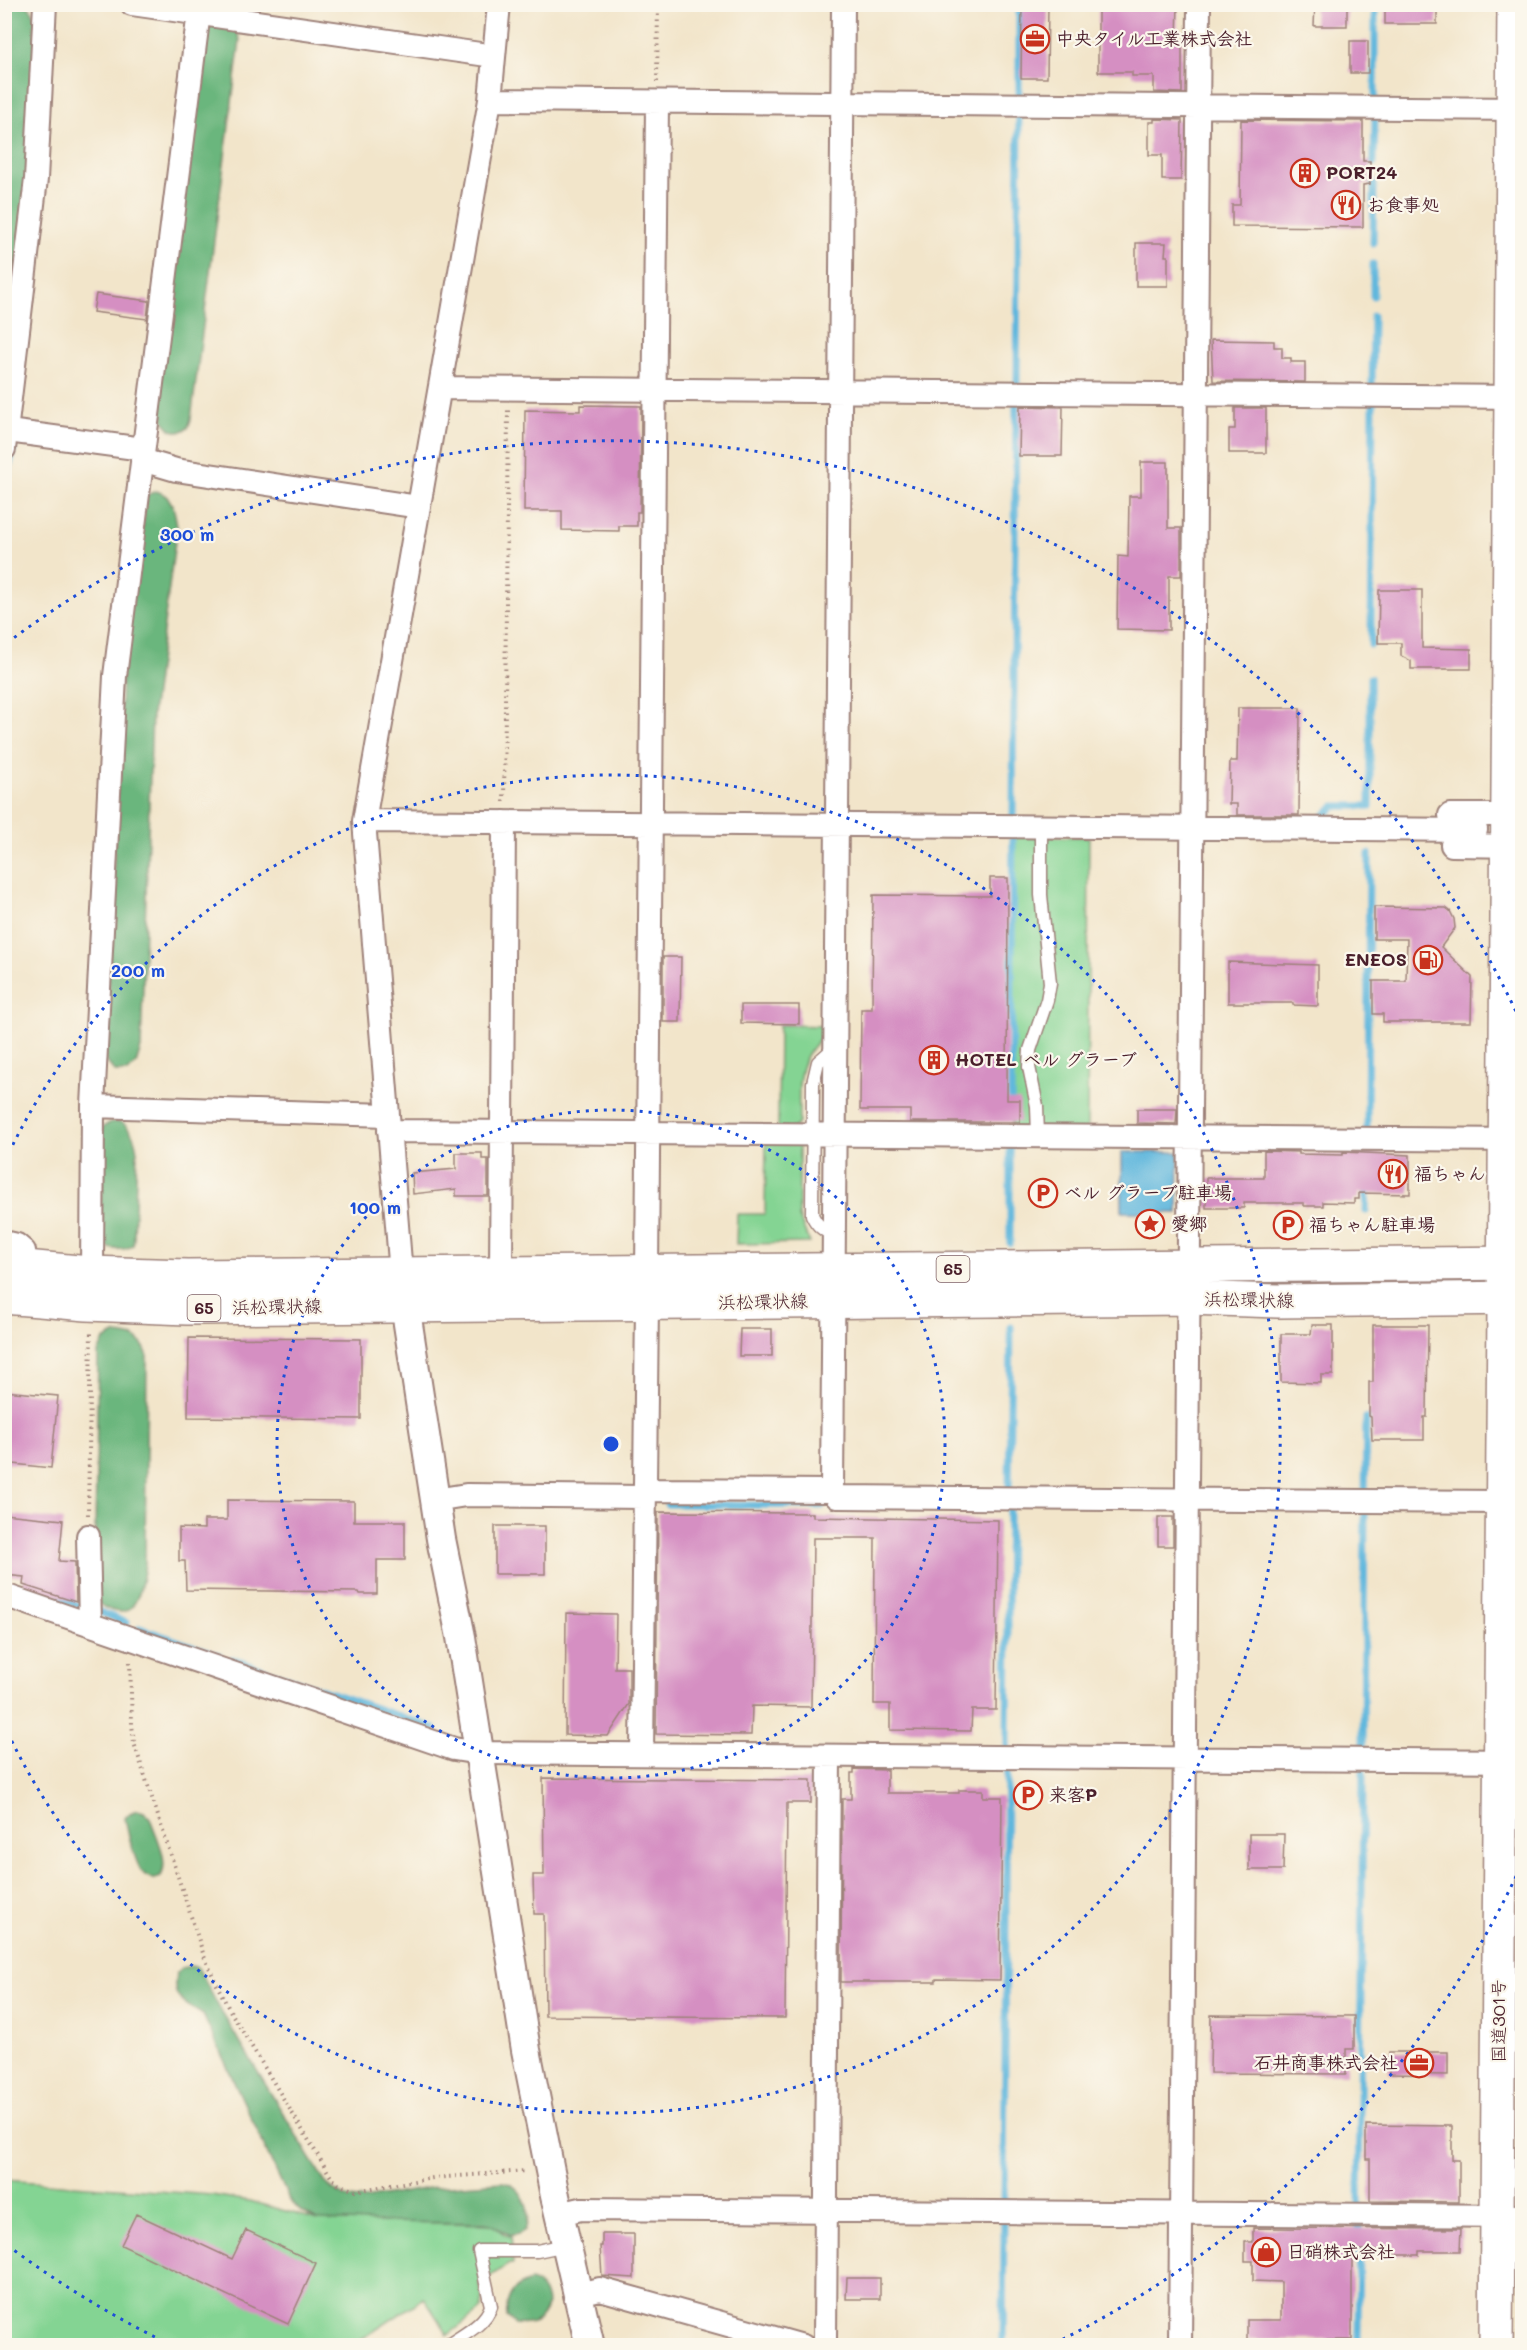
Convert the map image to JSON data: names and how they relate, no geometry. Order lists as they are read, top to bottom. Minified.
{"streets":{"main road":["65","浜松環状線","国道301号"]},"crossings":[["浜松環状線","国道301号"]],"places":{"office":["中央タイル工業株式会社","石井商事株式会社"],"building":["PORT24","HOTEL ベル グラーブ"],"restaurant":["お食事処","福ちゃん"],"fuel station":["ENEOS"],"parking":["ベル グラーブ駐車場","福ちゃん駐車場","来客P"],"place":["愛郷"],"shop":["日硝株式会社"]},"rings":["300 m","200 m","100 m"]}
